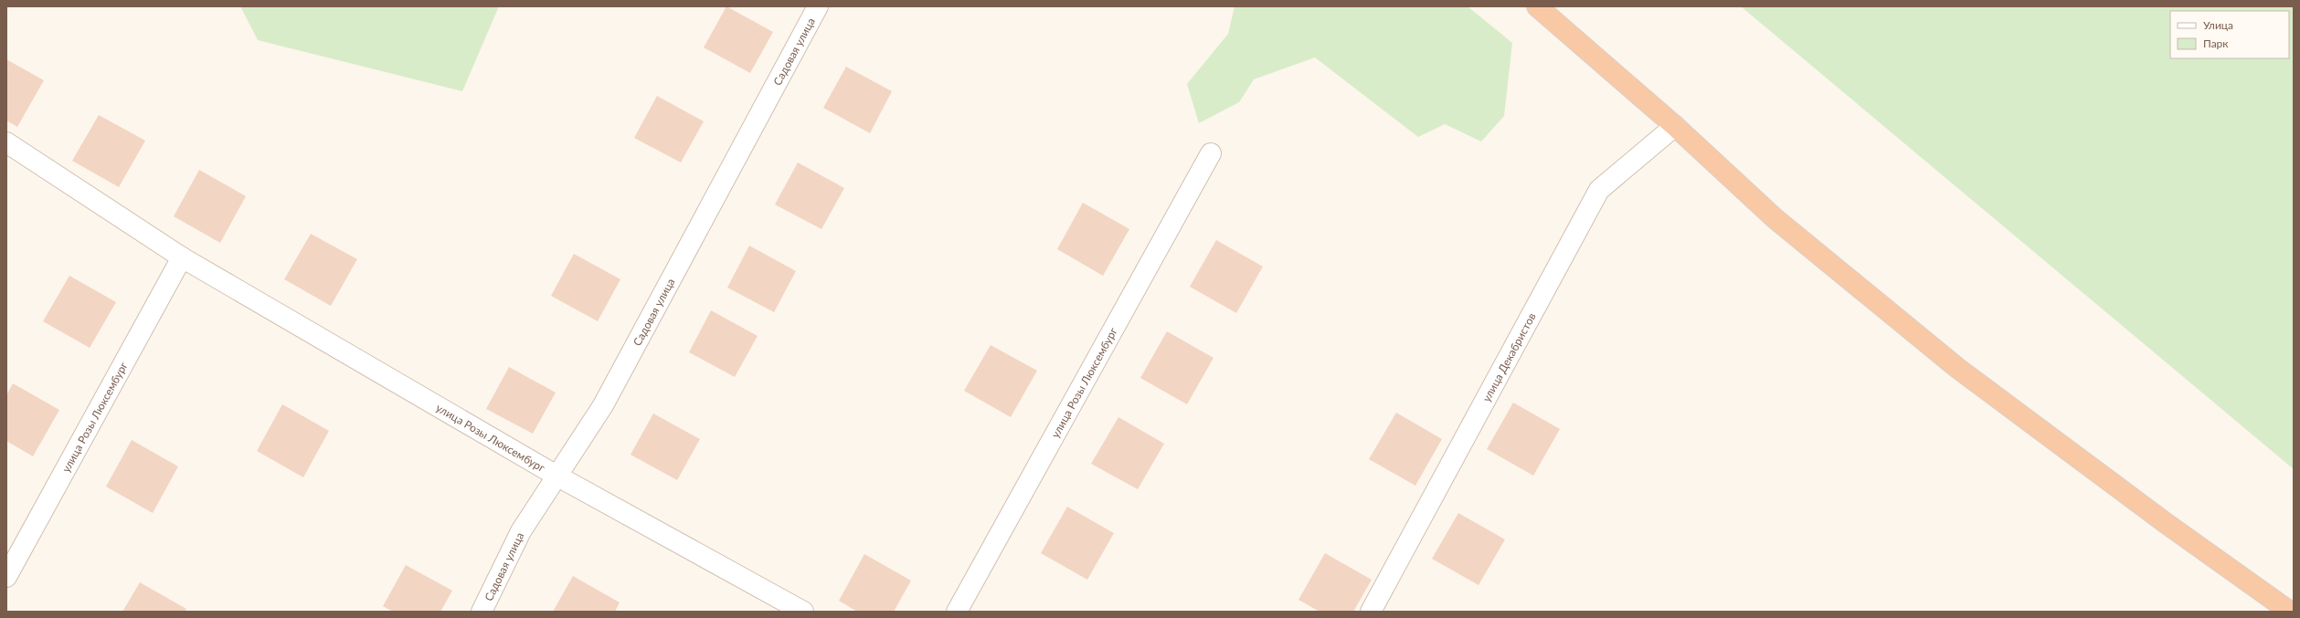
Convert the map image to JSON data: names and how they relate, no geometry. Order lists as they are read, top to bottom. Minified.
{"streets":{"street":["Садовая улица","улица Декабристов","улица Розы Люксембург"]},"crossings":[["Садовая улица","улица Розы Люксембург"]],"legend":["Улица","Парк"]}
